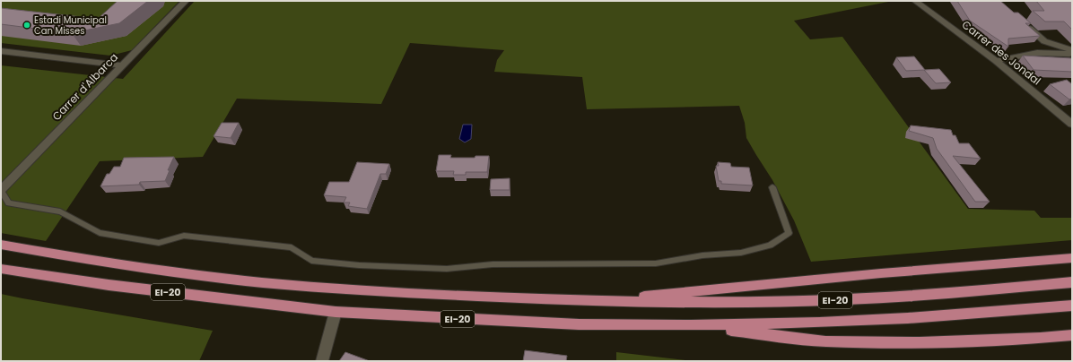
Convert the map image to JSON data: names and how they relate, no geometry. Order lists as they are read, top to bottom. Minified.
{"streets":{"highway":["EI-20"],"street":["Carrer des Jondal","Carrer d'Albarca"]},"places":["Estadi Municipal Can Misses"]}
